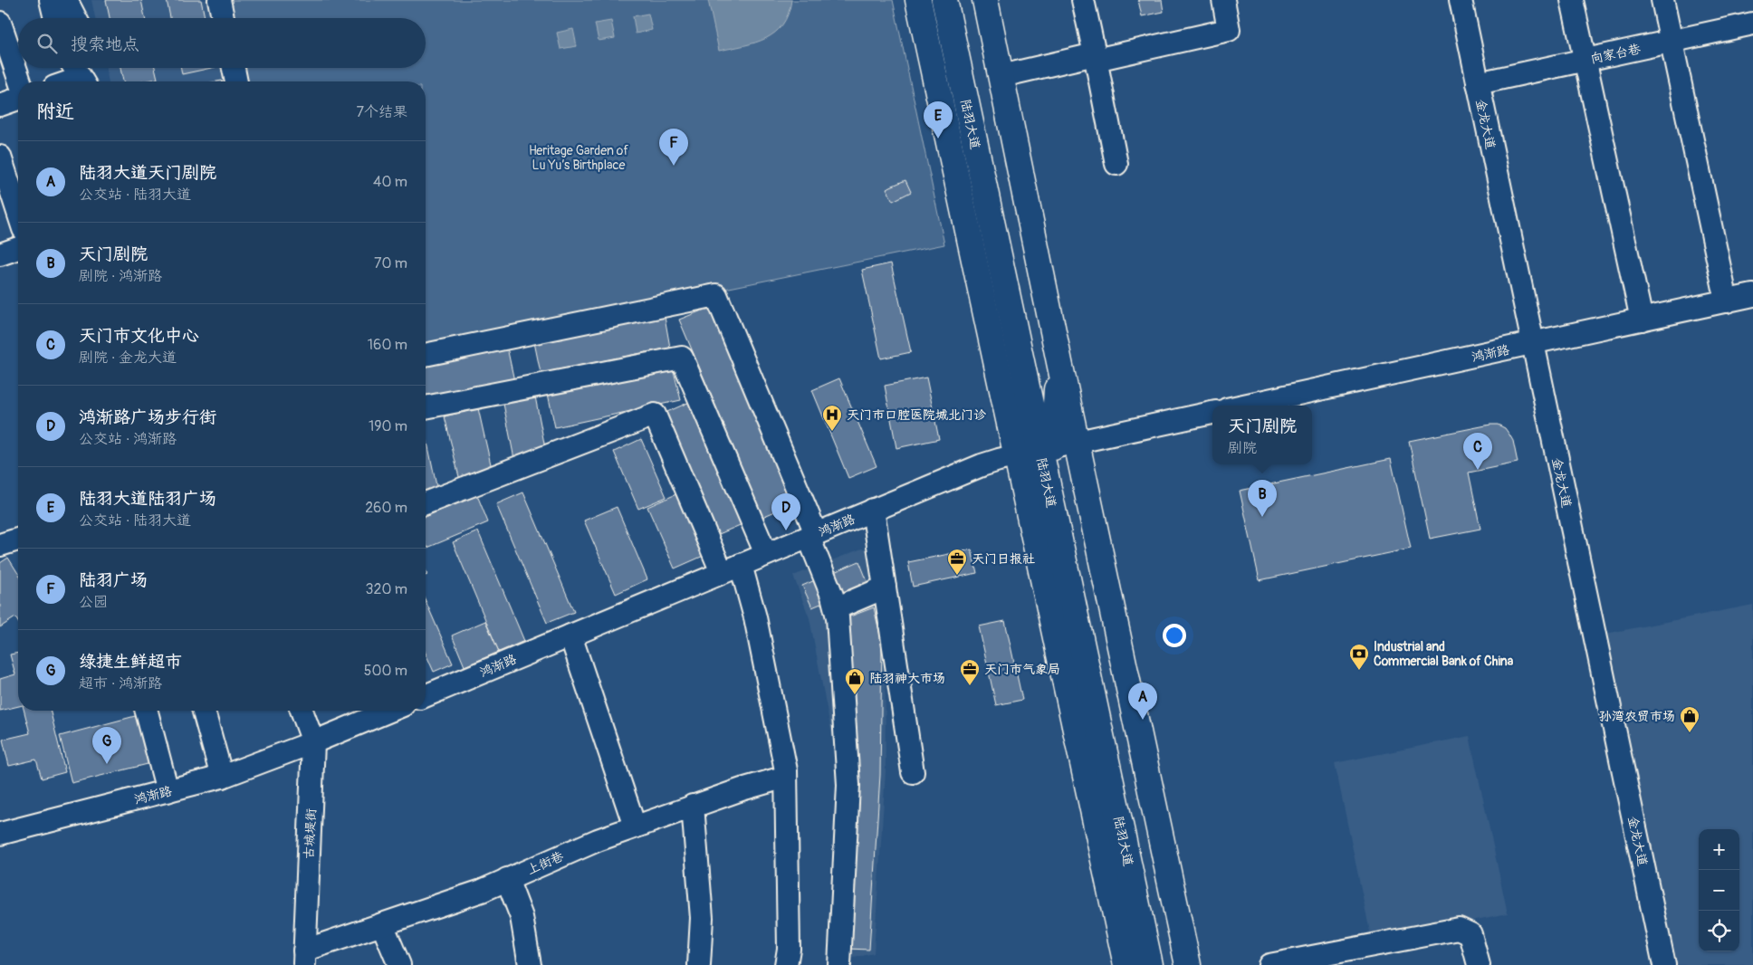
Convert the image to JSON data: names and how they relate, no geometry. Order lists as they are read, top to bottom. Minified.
{"streets":{"main road":["陆羽大道"],"street":["向家台巷","金龙大道","鸿渐路","古城堤街","上街巷"]},"crossings":[["向家台巷","金龙大道"],["陆羽大道","鸿渐路"],["金龙大道","鸿渐路"],["鸿渐路","古城堤街"],["古城堤街","上街巷"]],"parks":["Heritage Garden of Lu Yu’s Birthplace"],"places":{"hospital":["天门市口腔医院城北门诊"],"office":["天门日报社","天门市气象局"],"bank":["Industrial and Commercial Bank of China"],"shop":["陆羽神大市场","孙湾农贸市场"]},"page":{"search":"搜索地点","heading":["附近","7个结果"],"pins":["E","F","C","B","D","A","G"],"list":[{"mark":"A","name":"陆羽大道天门剧院","note":"公交站 · 陆羽大道","value":"40 m"},{"mark":"B","name":"天门剧院","note":"剧院 · 鸿渐路","value":"70 m"},{"mark":"C","name":"天门市文化中心","note":"剧院 · 金龙大道","value":"160 m"},{"mark":"D","name":"鸿渐路广场步行街","note":"公交站 · 鸿渐路","value":"190 m"},{"mark":"E","name":"陆羽大道陆羽广场","note":"公交站 · 陆羽大道","value":"260 m"},{"mark":"F","name":"陆羽广场","note":"公园","value":"320 m"},{"mark":"G","name":"绿捷生鲜超市","note":"超市 · 鸿渐路","value":"500 m"}],"popup":["天门剧院","剧院"],"map_buttons":["+","−"]}}
